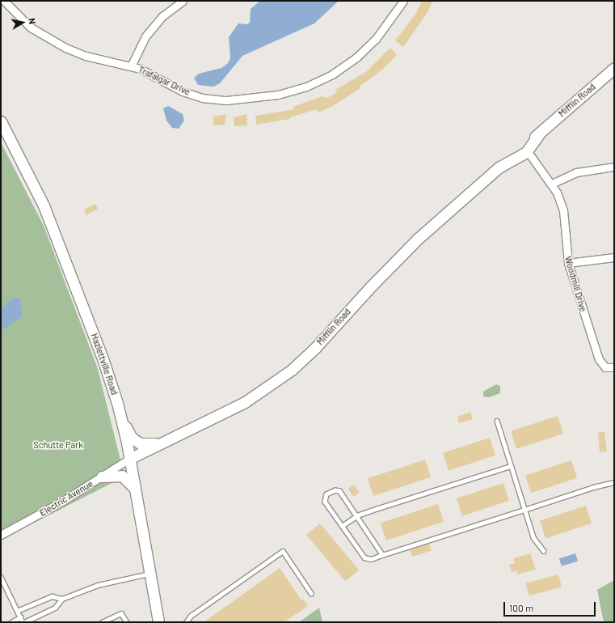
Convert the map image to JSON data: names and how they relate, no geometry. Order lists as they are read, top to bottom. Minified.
{"streets":{"main road":["Mifflin Road","Hazlettville Road"],"street":["Trafalgar Drive","Woodmill Drive","Electric Avenue"]},"crossings":[["Mifflin Road","Woodmill Drive"],["Mifflin Road","Hazlettville Road"],["Mifflin Road","Electric Avenue"],["Hazlettville Road","Electric Avenue"]],"parks":["Schutte Park"],"scale_bar":"100 m","north":"right"}
